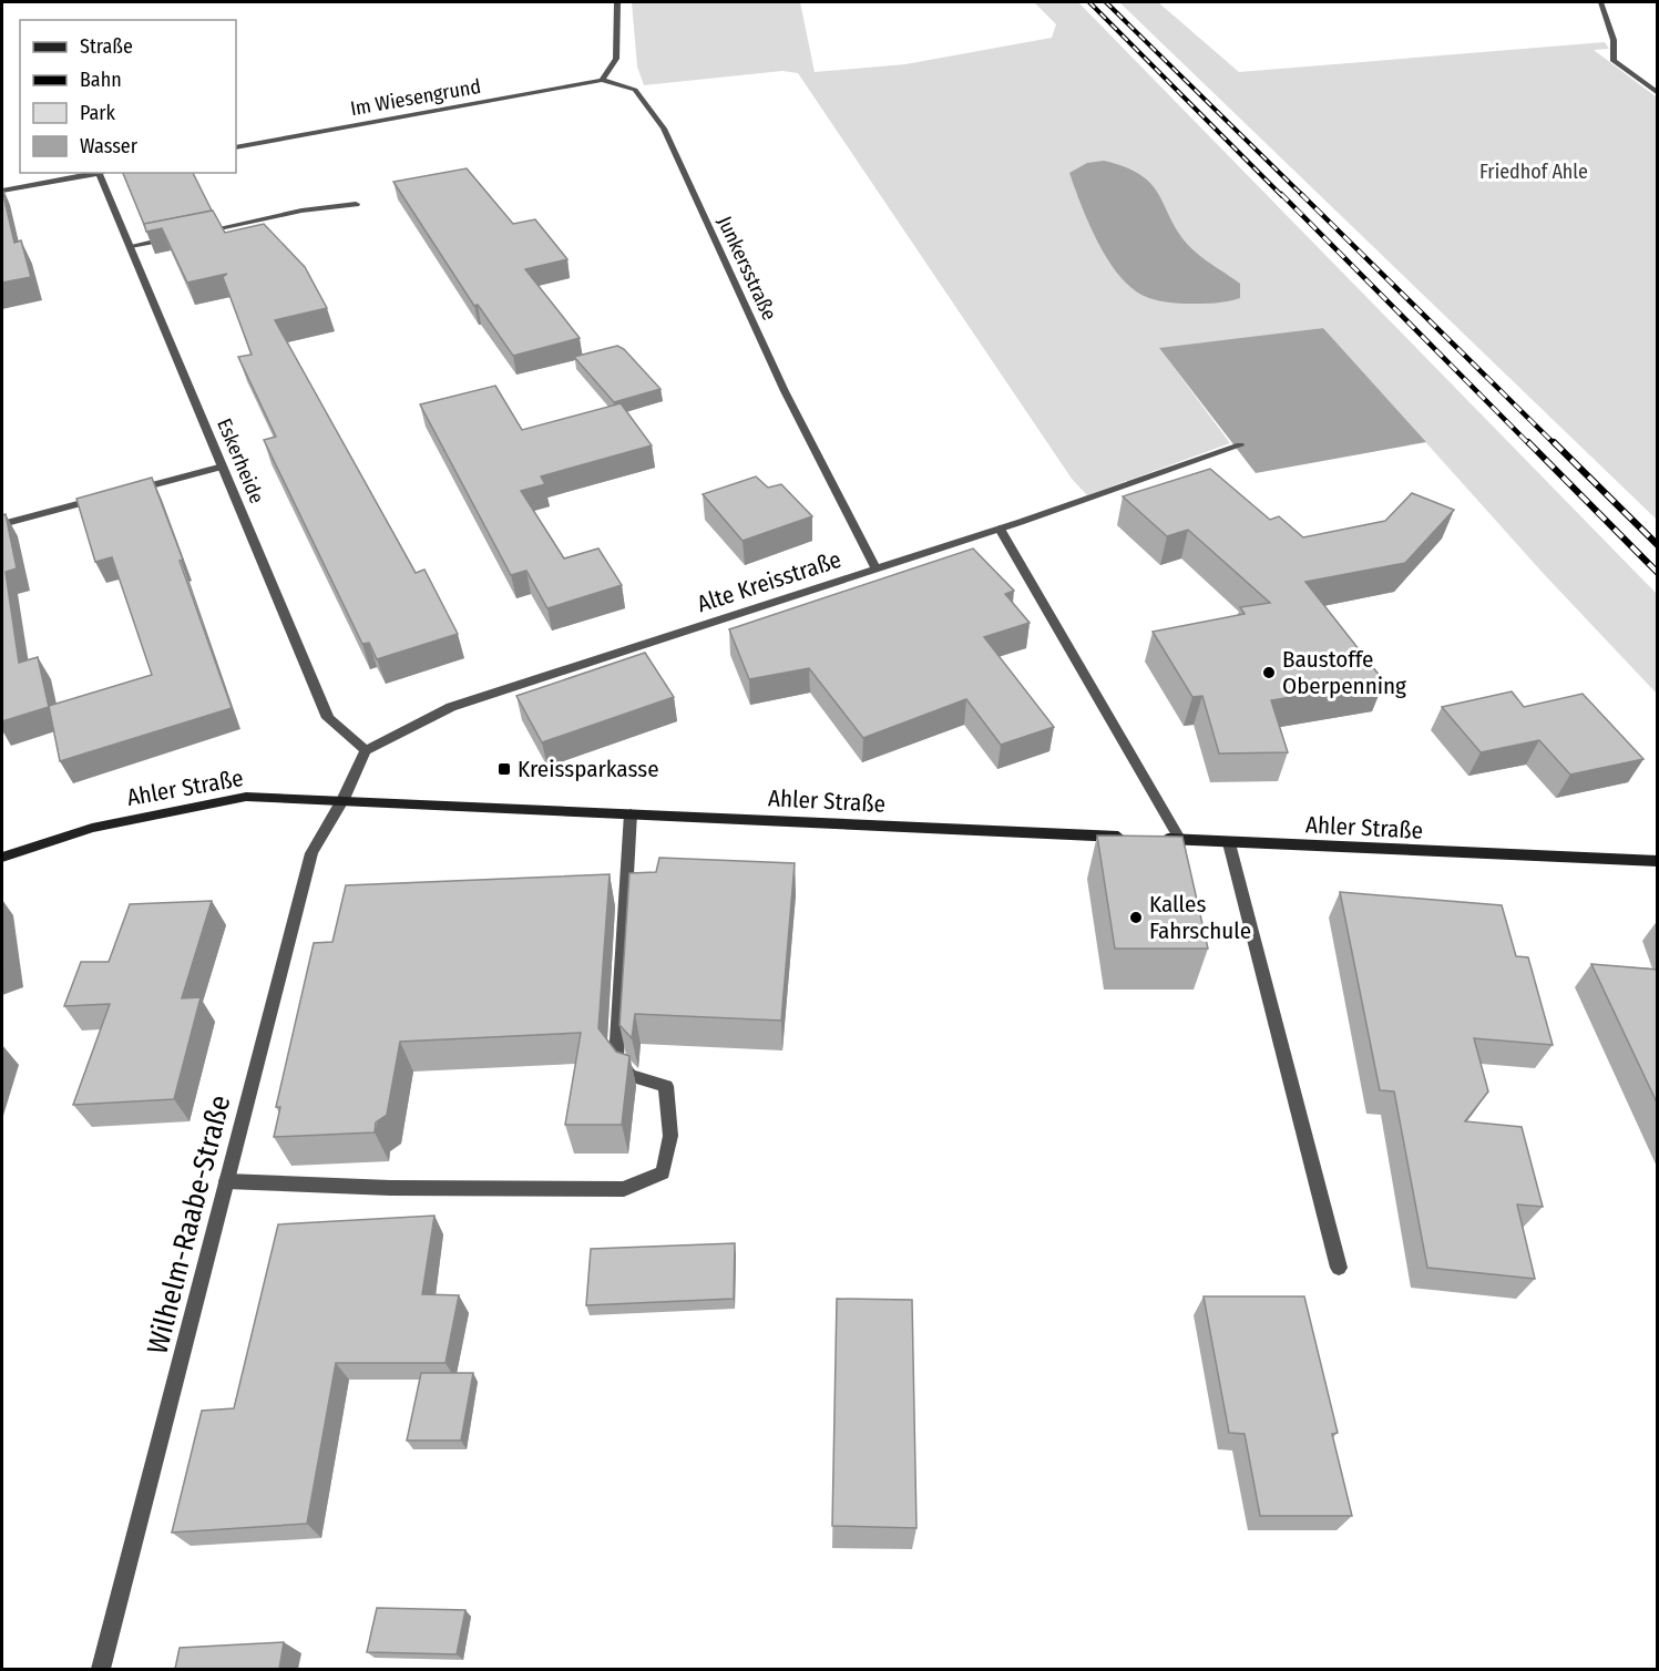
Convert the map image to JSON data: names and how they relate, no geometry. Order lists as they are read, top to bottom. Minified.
{"streets":{"main road":["Ahler Straße"],"street":["Im Wiesengrund","Junkersstraße","Eskerheide","Alte Kreisstraße","Wilhelm-Raabe-Straße"]},"crossings":[["Im Wiesengrund","Junkersstraße"],["Junkersstraße","Alte Kreisstraße"],["Eskerheide","Alte Kreisstraße"],["Ahler Straße","Wilhelm-Raabe-Straße"]],"parks":["Friedhof Ahle"],"places":{"other":["Baustoffe Oberpenning","Kalles Fahrschule"],"transit":["Kreissparkasse"]},"legend":["Straße","Bahn","Park","Wasser"]}
